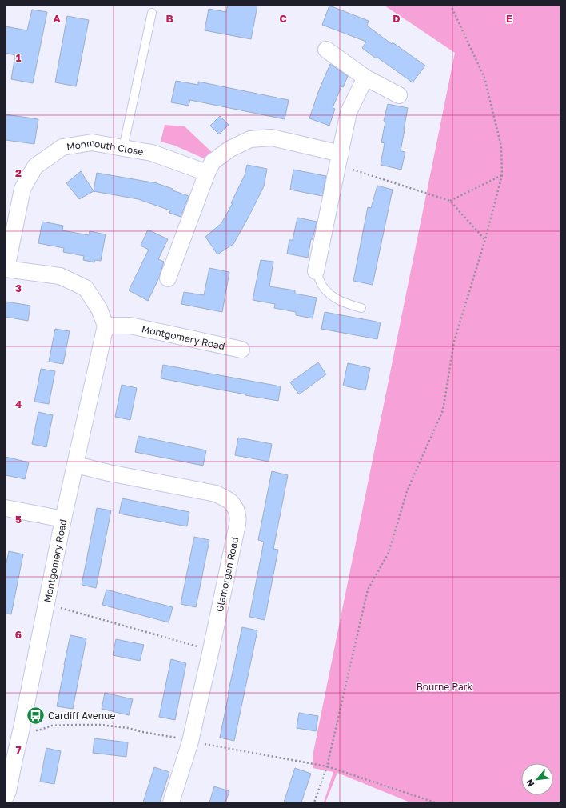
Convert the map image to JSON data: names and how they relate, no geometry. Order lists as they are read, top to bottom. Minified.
{"streets":{"street":["Monmouth Close","Montgomery Road","Glamorgan Road"]},"crossings":[["Montgomery Road","Glamorgan Road"]],"parks":["Bourne Park"],"places":{"bus stop":["Cardiff Avenue"]},"north":"bottom left","grid":{"columns":["A","B","C","D","E"],"rows":["1","2","3","4","5","6","7"]}}
